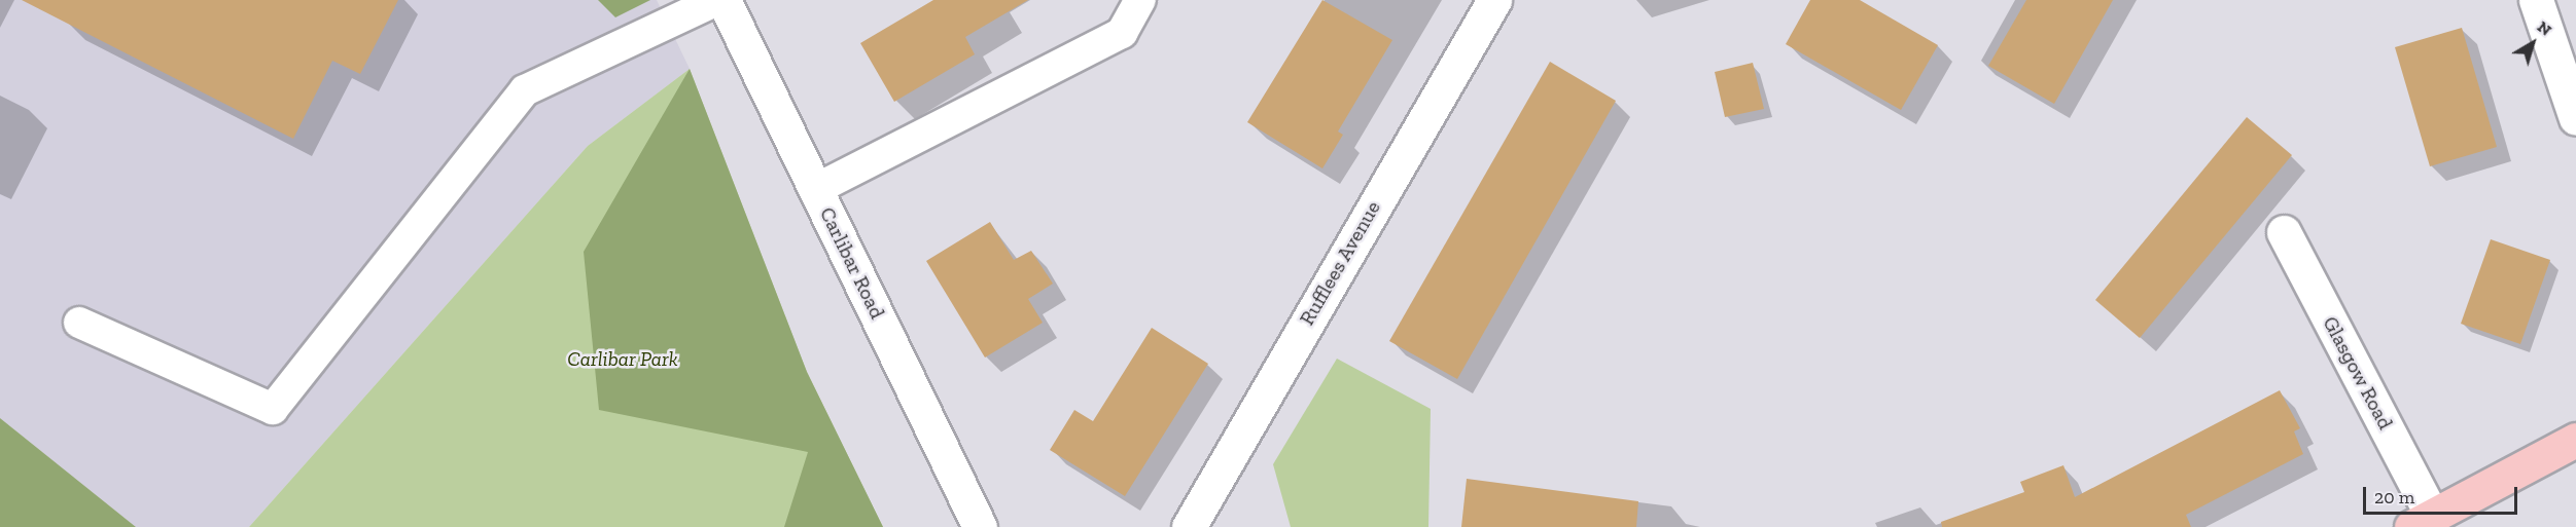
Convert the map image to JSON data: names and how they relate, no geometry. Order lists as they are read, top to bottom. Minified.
{"streets":{"main road":["Glasgow Road"],"street":["Carlibar Road","Rufflees Avenue"]},"parks":["Carlibar Park"],"scale_bar":"20 m","north":"top right"}
